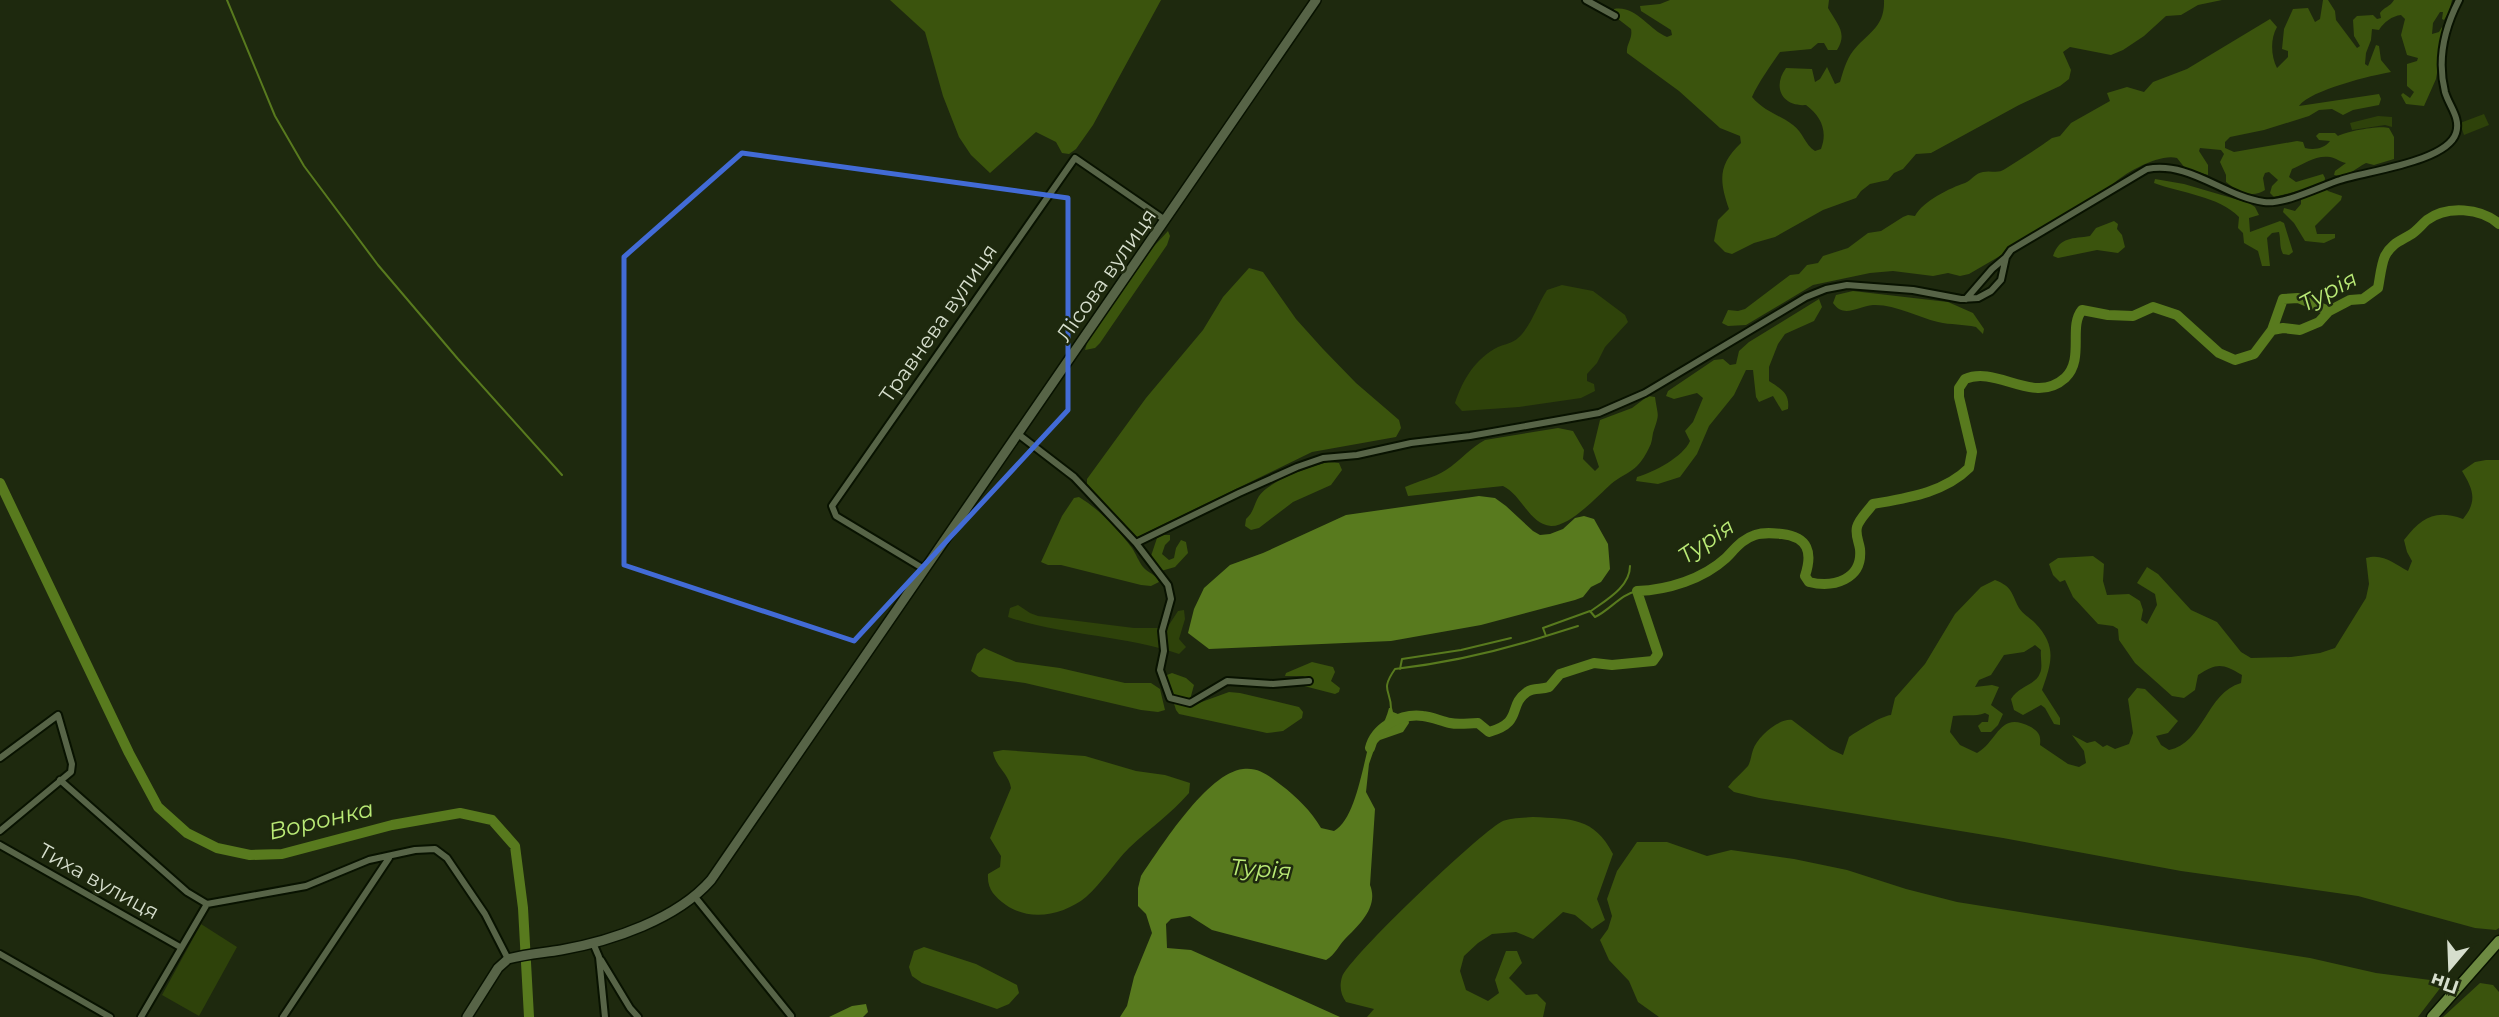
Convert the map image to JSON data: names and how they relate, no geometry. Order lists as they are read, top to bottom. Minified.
{"streets":{"street":["Лісова вулиця","Травнева вулиця","Тиха вулиця"]},"crossings":[["Лісова вулиця","Травнева вулиця"]],"water":["Турія","Воронка"],"north":"bottom"}
